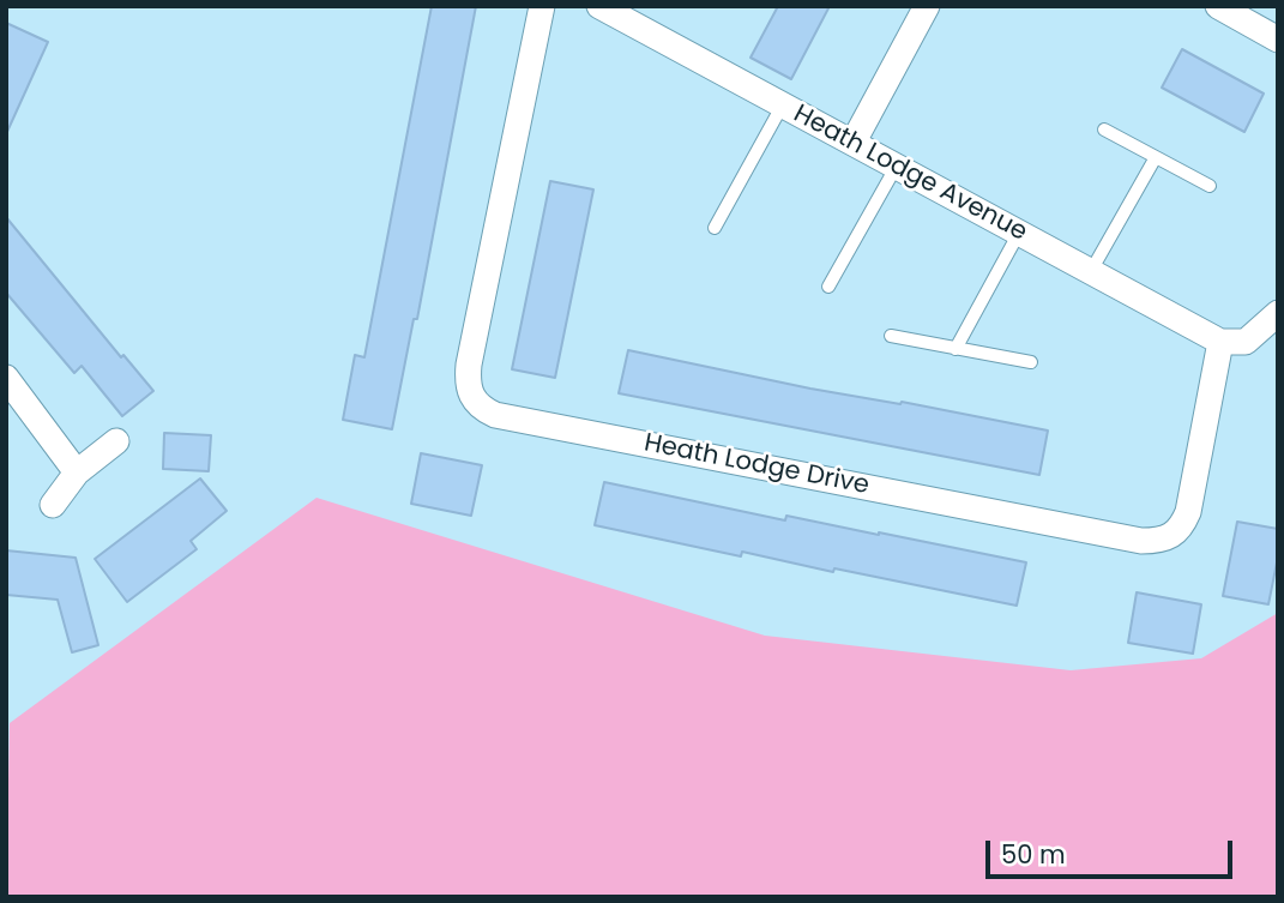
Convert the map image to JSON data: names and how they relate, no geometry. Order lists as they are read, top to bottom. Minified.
{"streets":{"street":["Heath Lodge Avenue","Heath Lodge Drive"]},"crossings":[["Heath Lodge Avenue","Heath Lodge Drive"]],"scale_bar":"50 m"}
